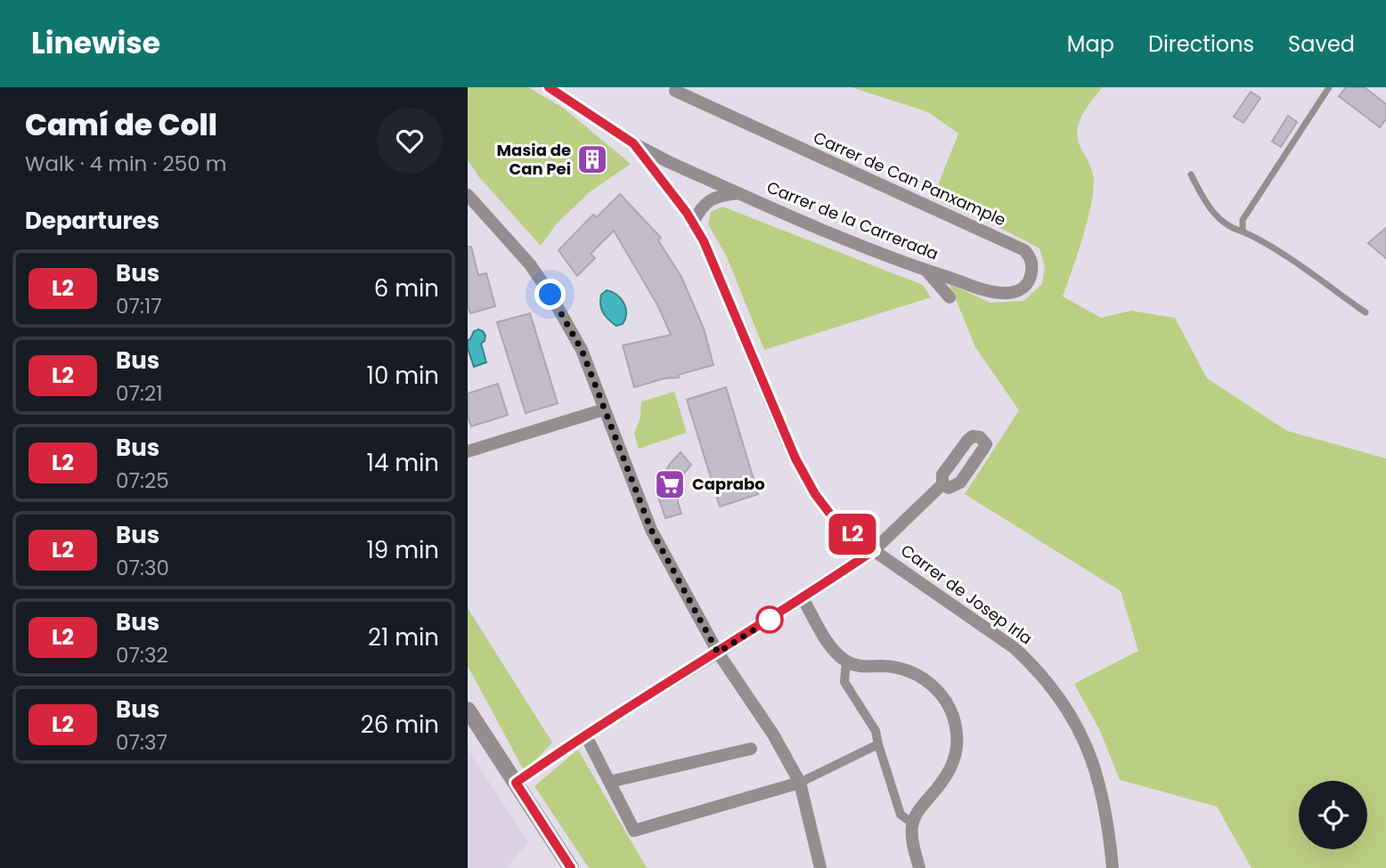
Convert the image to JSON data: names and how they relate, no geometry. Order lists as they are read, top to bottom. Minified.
{"streets":{"street":["Carrer de Can Panxample","Carrer de la Carrerada","Carrer de Josep Irla"]},"crossings":[["Carrer de Can Panxample","Carrer de la Carrerada"],["Carrer de la Carrerada","Carrer de Josep Irla"]],"places":{"building":["Masia de Can Pei"],"supermarket":["Caprabo"]},"lines":["bus line L2"],"page":{"header":"Linewise","nav":["Map","Directions","Saved"],"heading":[["Camí de Coll","Walk · 4 min · 250 m"],"Departures"],"on_map":"L2","list":[{"mark":"L2","name":"Bus","note":"07:17","value":"6 min"},{"mark":"L2","name":"Bus","note":"07:21","value":"10 min"},{"mark":"L2","name":"Bus","note":"07:25","value":"14 min"},{"mark":"L2","name":"Bus","note":"07:30","value":"19 min"},{"mark":"L2","name":"Bus","note":"07:32","value":"21 min"},{"mark":"L2","name":"Bus","note":"07:37","value":"26 min"}]}}
